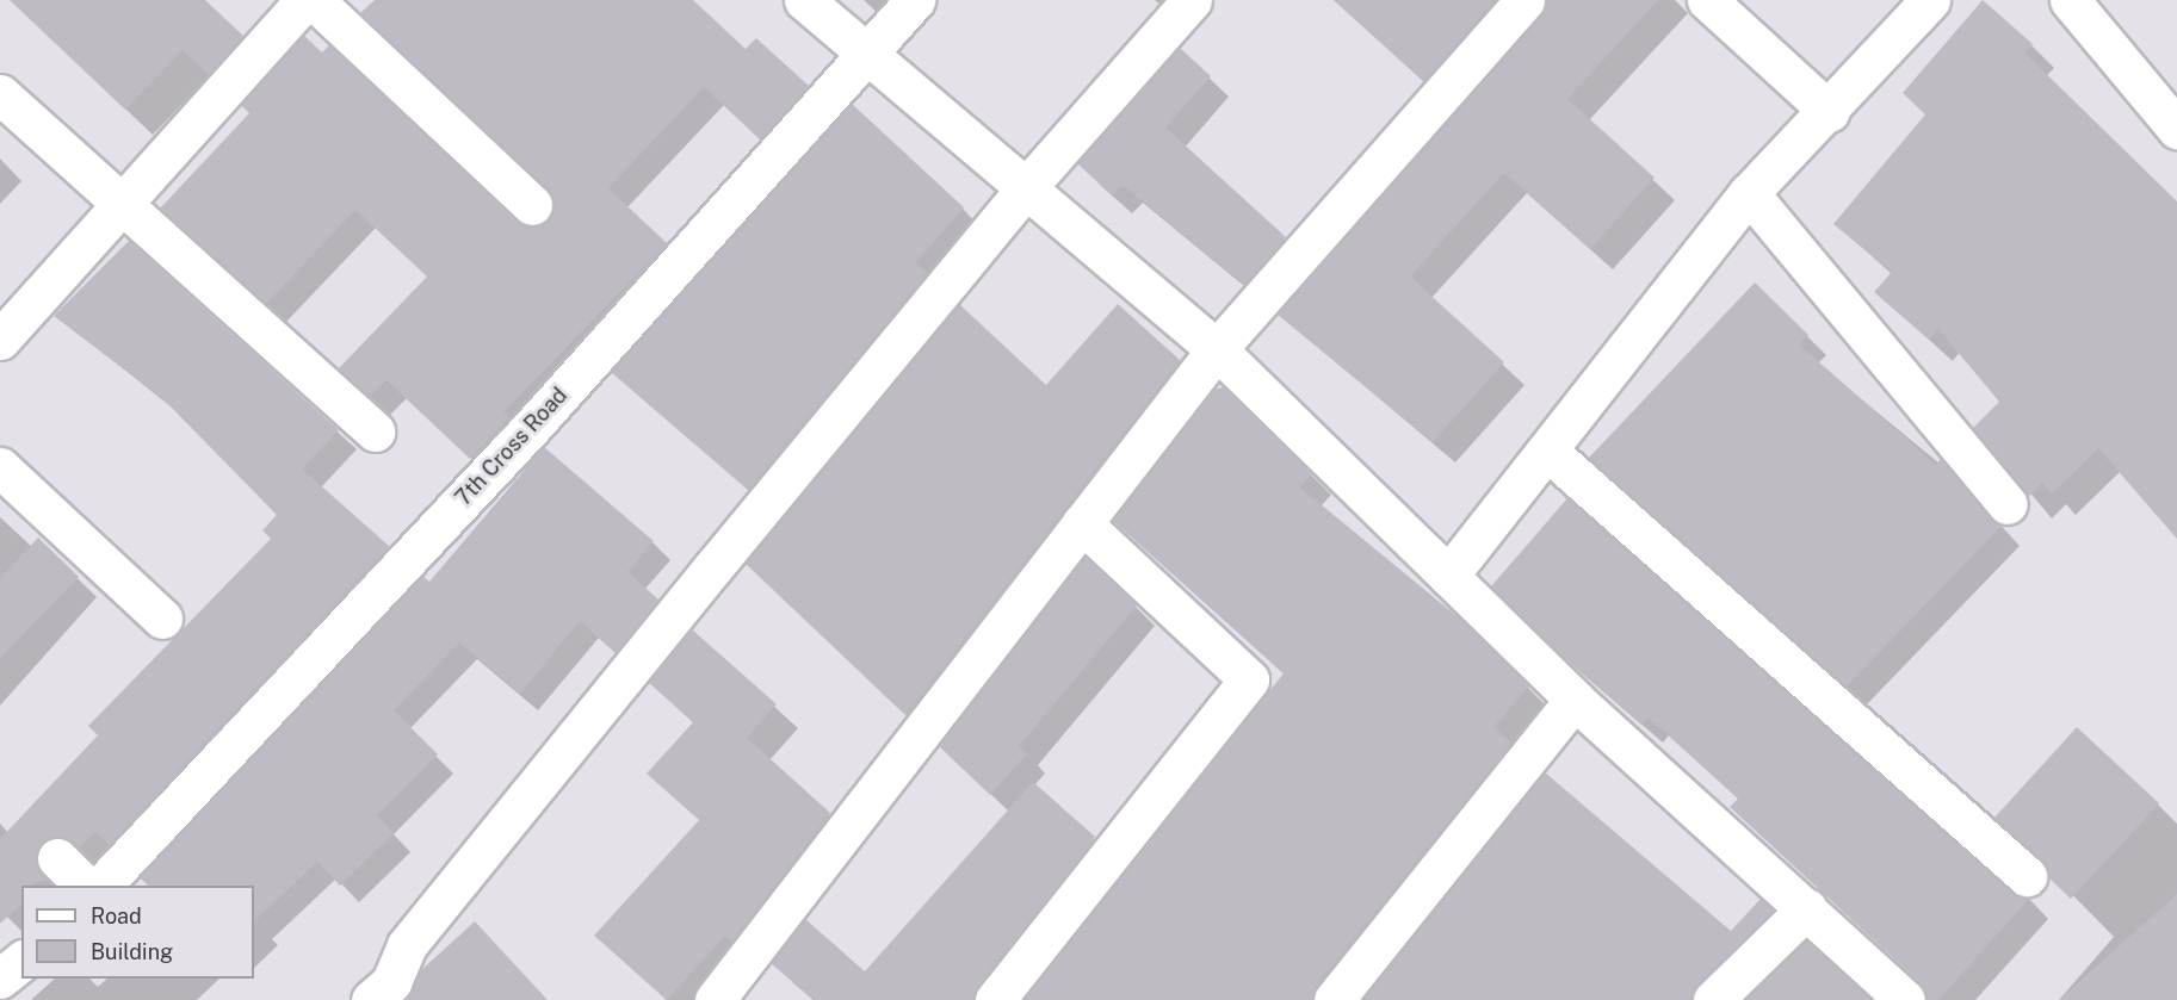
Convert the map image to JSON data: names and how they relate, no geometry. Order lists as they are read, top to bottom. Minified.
{"streets":{"street":["7th Cross Road"]},"legend":["Road","Building"]}
